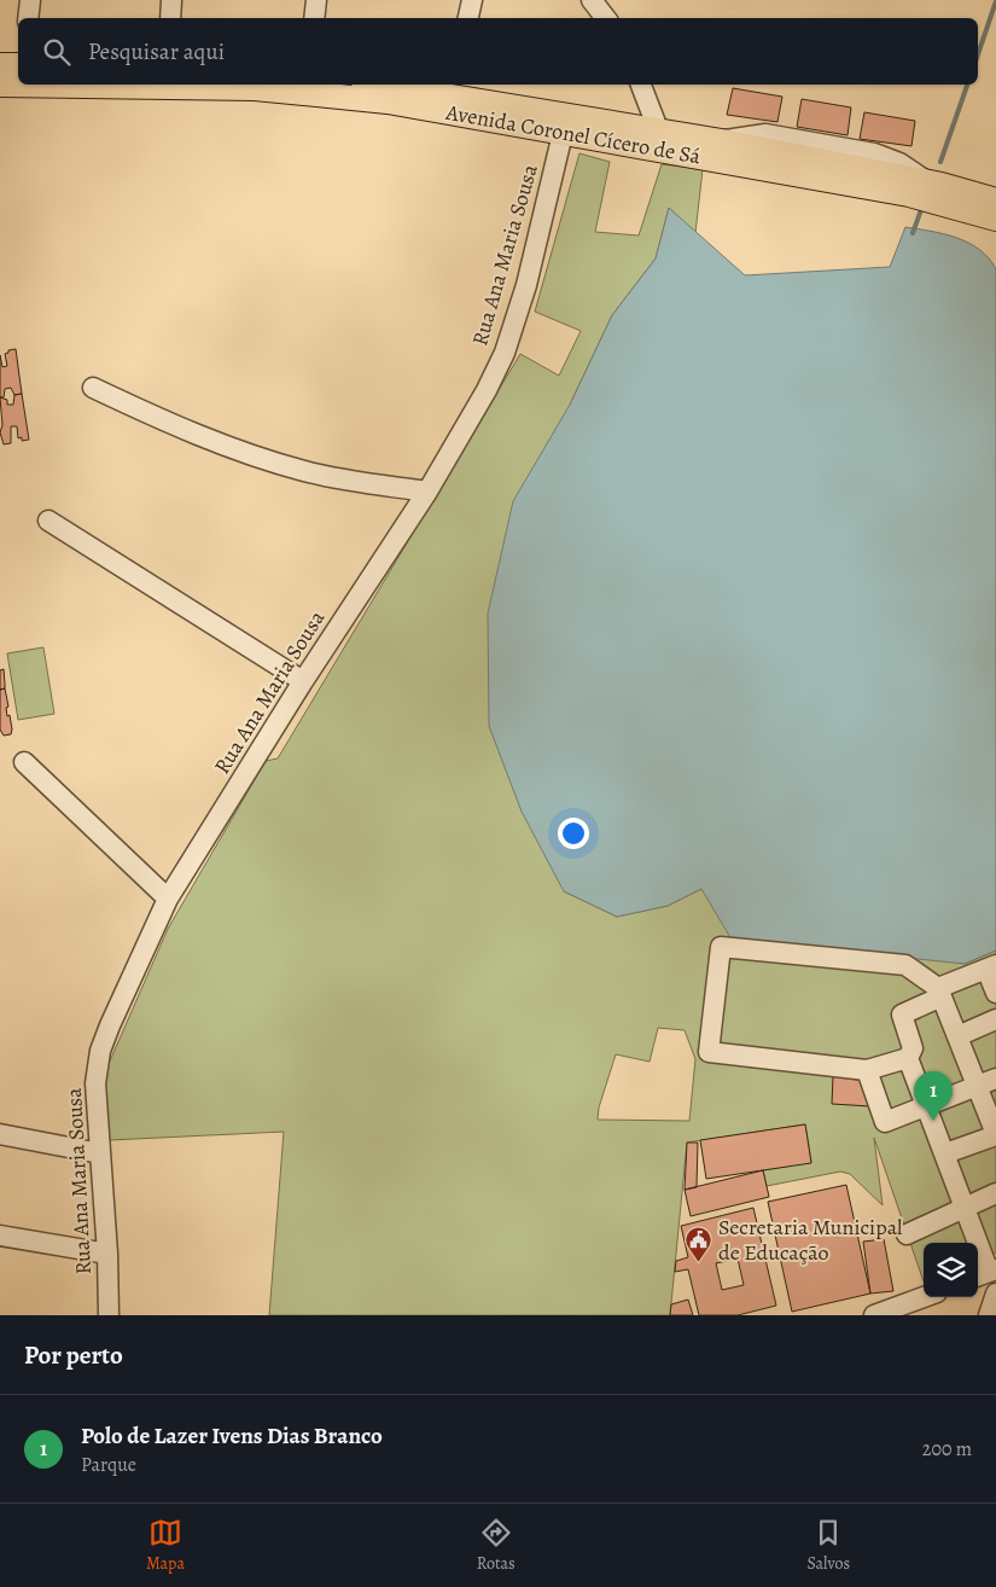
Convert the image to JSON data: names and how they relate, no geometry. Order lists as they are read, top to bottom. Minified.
{"streets":{"main road":["Avenida Coronel Cícero de Sá"],"street":["Rua Ana Maria Sousa"]},"crossings":[["Avenida Coronel Cícero de Sá","Rua Ana Maria Sousa"]],"places":{"public building":["Secretaria Municipal de Educação"]},"page":{"search":"Pesquisar aqui","pins":"1","heading":"Por perto","list":[{"mark":"1","name":"Polo de Lazer Ivens Dias Branco","note":"Parque","value":"200 m"}],"nav":["Mapa","Rotas","Salvos"]}}
